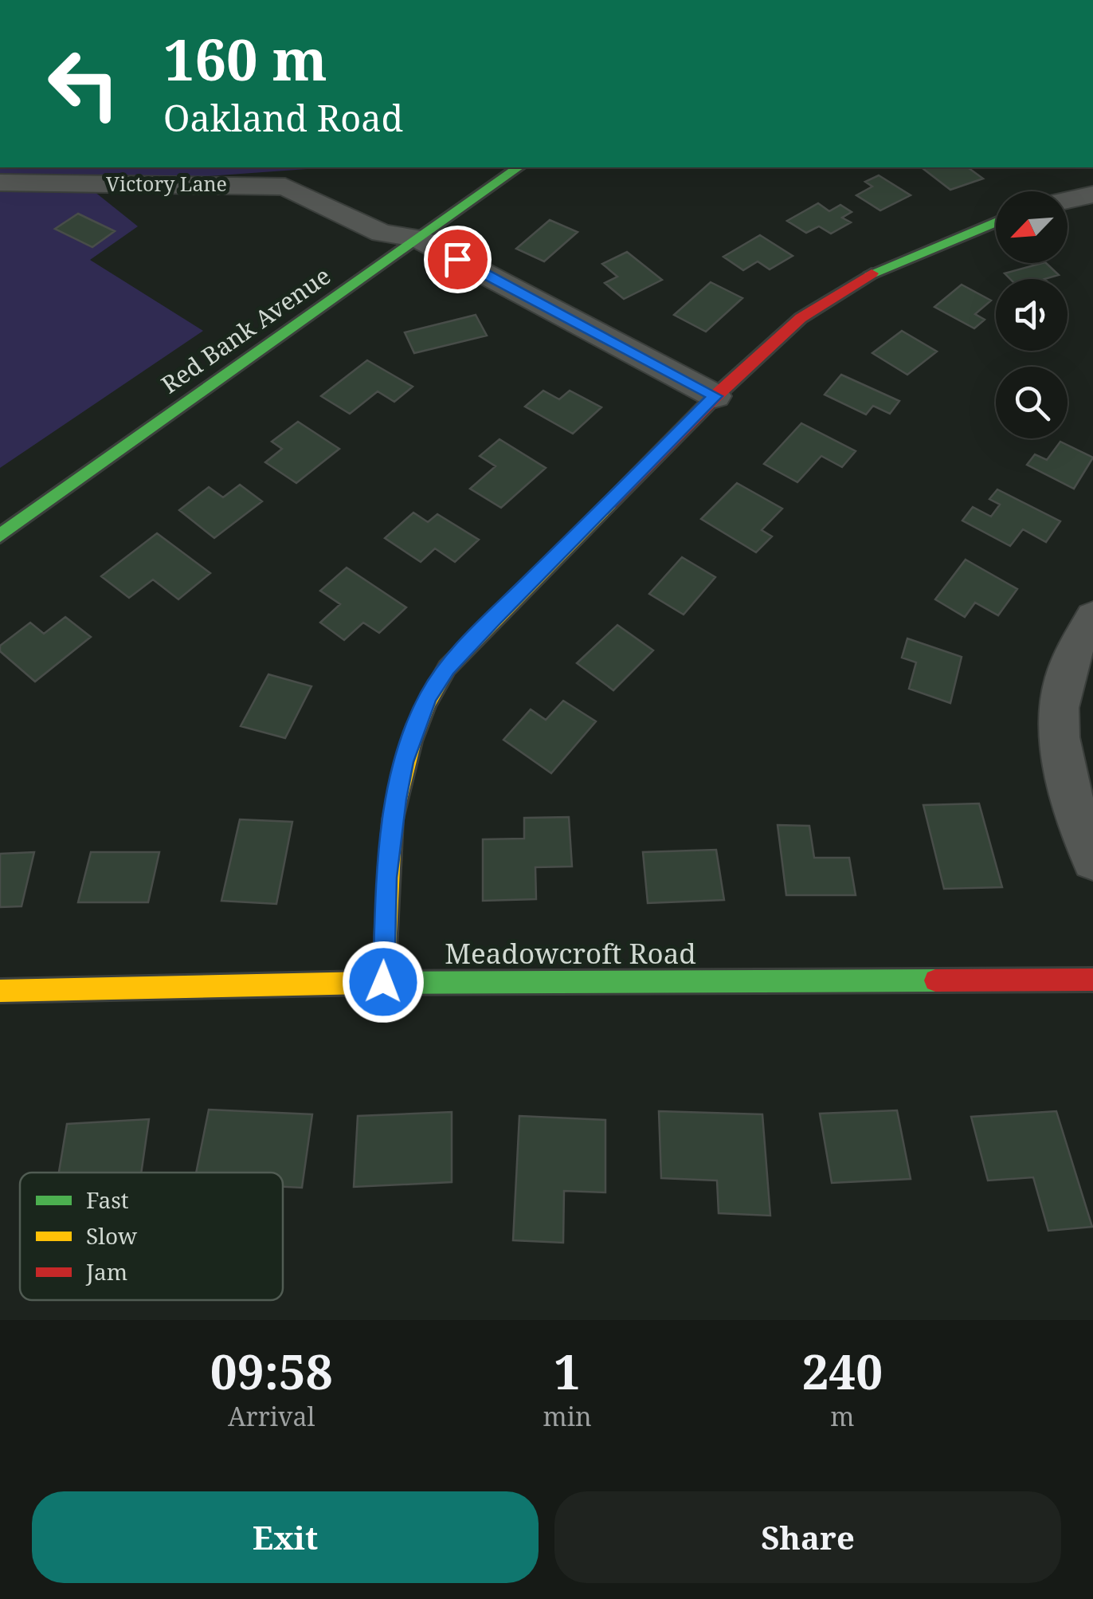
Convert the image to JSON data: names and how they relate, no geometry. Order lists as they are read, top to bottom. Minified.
{"streets":{"street":["Victory Lane","Red Bank Avenue","Meadowcroft Road"]},"crossings":[["Victory Lane","Red Bank Avenue"]],"legend":["Fast","Slow","Jam"],"north":"bottom left","page":{"turn":["160 m","Oakland Road"],"eta":["09:58","Arrival","1","min","240","m"],"buttons":["Exit","Share"]}}
